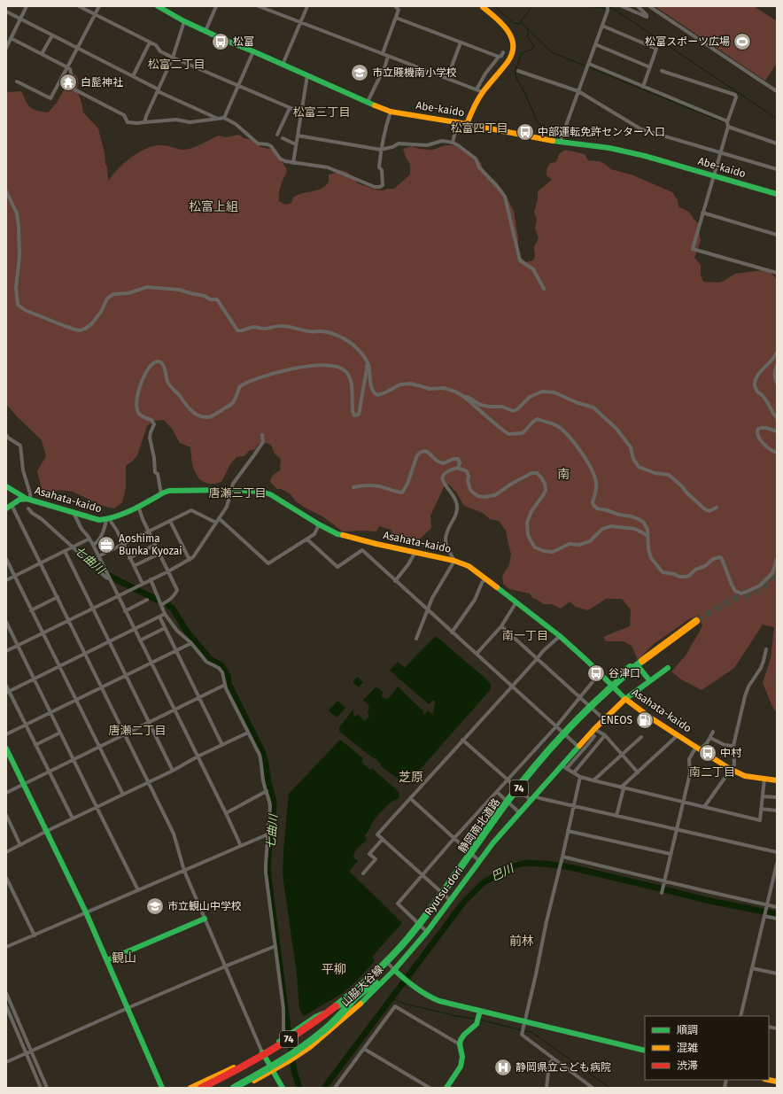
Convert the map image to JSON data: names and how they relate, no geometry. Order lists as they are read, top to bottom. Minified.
{"streets":{"main road":["Abe-kaido","Asahata-kaido","74","静岡南北道路","Ryutsu-dori","山脇大谷線"]},"crossings":[["Asahata-kaido","Ryutsu-dori"],["74","静岡南北道路"],["74","山脇大谷線"],["Ryutsu-dori","山脇大谷線"]],"districts":["松富二丁目","松富三丁目","松富四丁目","松富上組","南","唐瀬三丁目","南一丁目","唐瀬二丁目","南二丁目","芝原","前林","観山","平柳"],"water":["七曲川","巴川"],"places":{"bus stop":["松富","中部運転免許センター入口","谷津口","中村"],"sports":["松富スポーツ広場"],"school or university":["市立賤機南小学校","市立観山中学校"],"temple":["白髭神社"],"office":["Aoshima Bunka Kyozai"],"fuel station":["ENEOS"],"hospital":["静岡県立こども病院"]},"legend":["順調","混雑","渋滞"]}
